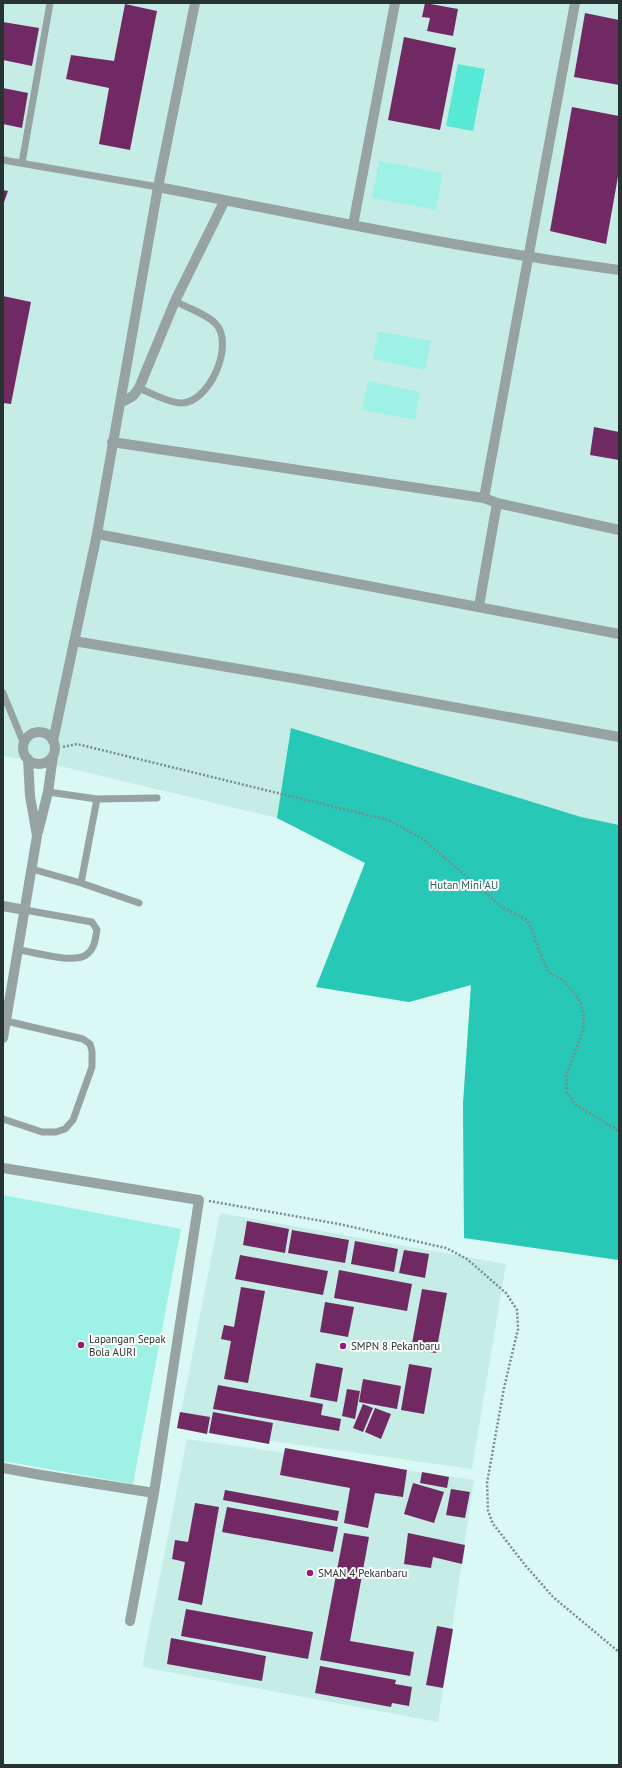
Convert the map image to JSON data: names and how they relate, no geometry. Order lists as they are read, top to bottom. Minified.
{"parks":["Hutan Mini AU"],"places":["Lapangan Sepak Bola AURI","SMPN 8 Pekanbaru","SMAN 4 Pekanbaru"]}
